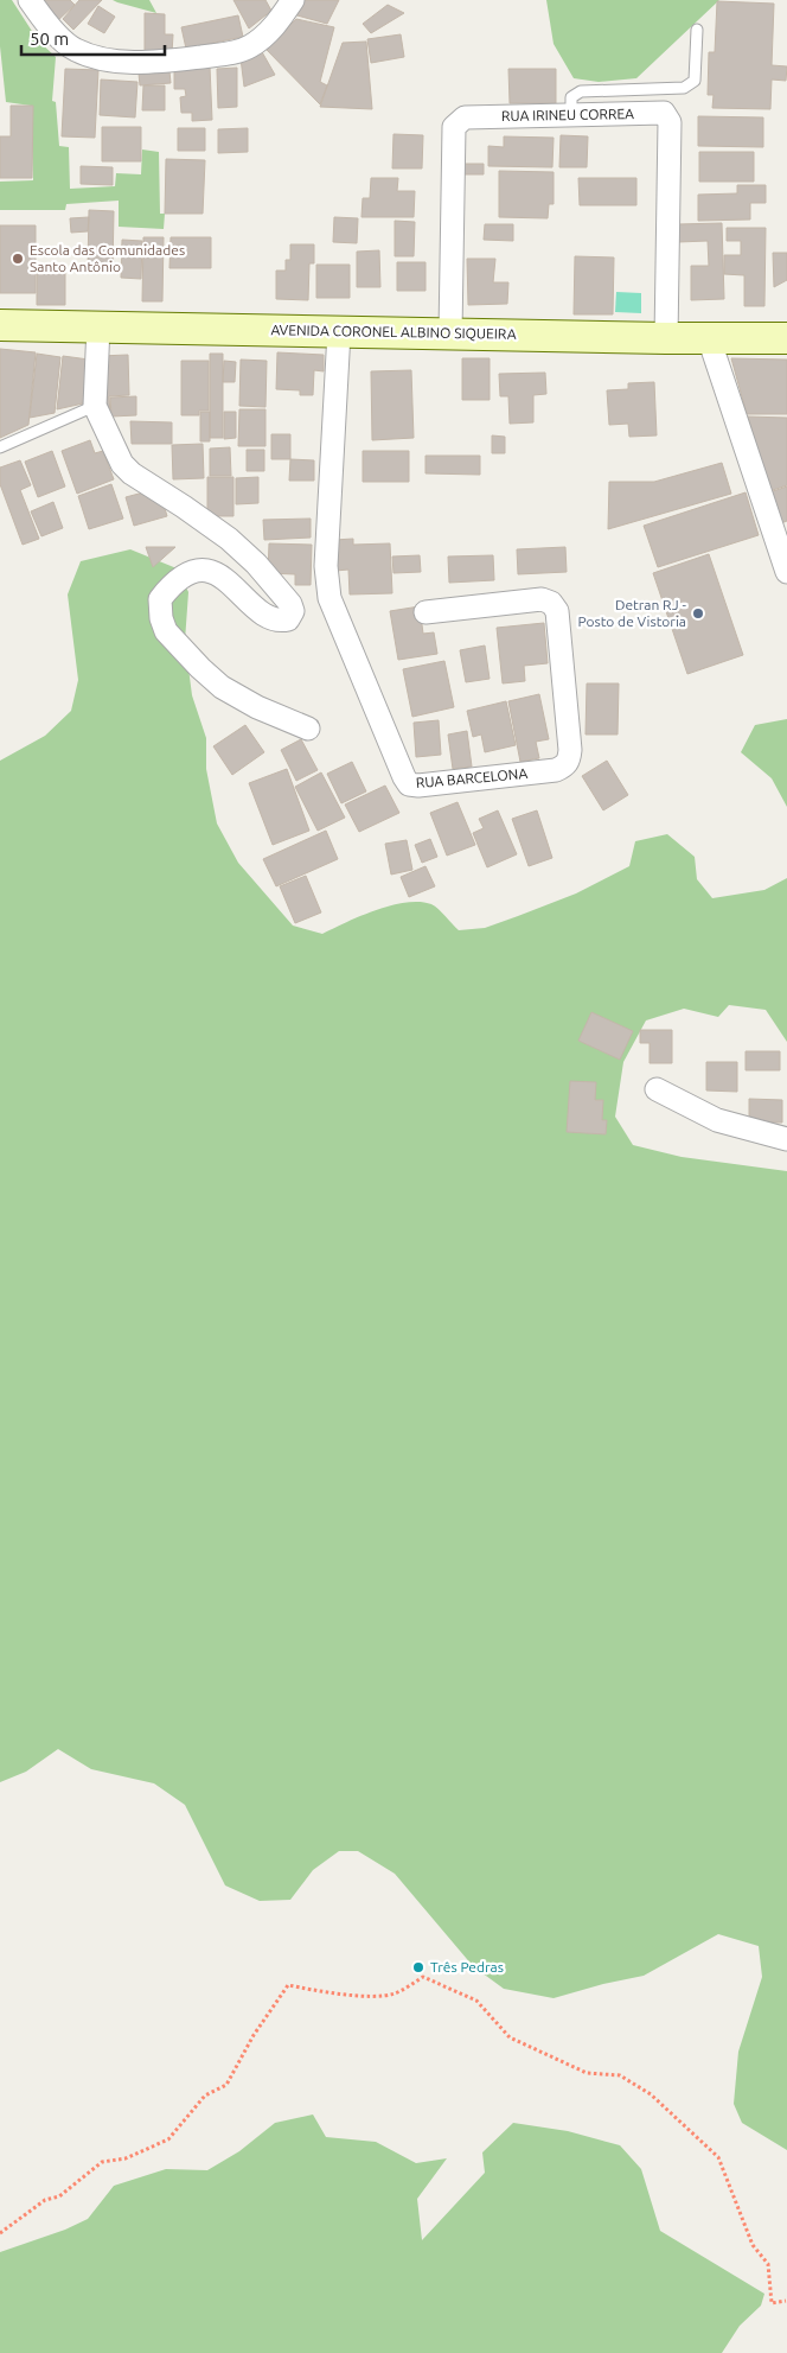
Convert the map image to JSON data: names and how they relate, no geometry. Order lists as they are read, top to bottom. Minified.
{"streets":{"main road":["AVENIDA CORONEL ALBINO SIQUEIRA"],"street":["RUA IRINEU CORREA","RUA BARCELONA"]},"crossings":[["RUA IRINEU CORREA","AVENIDA CORONEL ALBINO SIQUEIRA"],["AVENIDA CORONEL ALBINO SIQUEIRA","RUA BARCELONA"]],"places":["Escola das Comunidades Santo Antônio","Detran RJ - Posto de Vistoria","Três Pedras"],"scale_bar":"50 m"}
